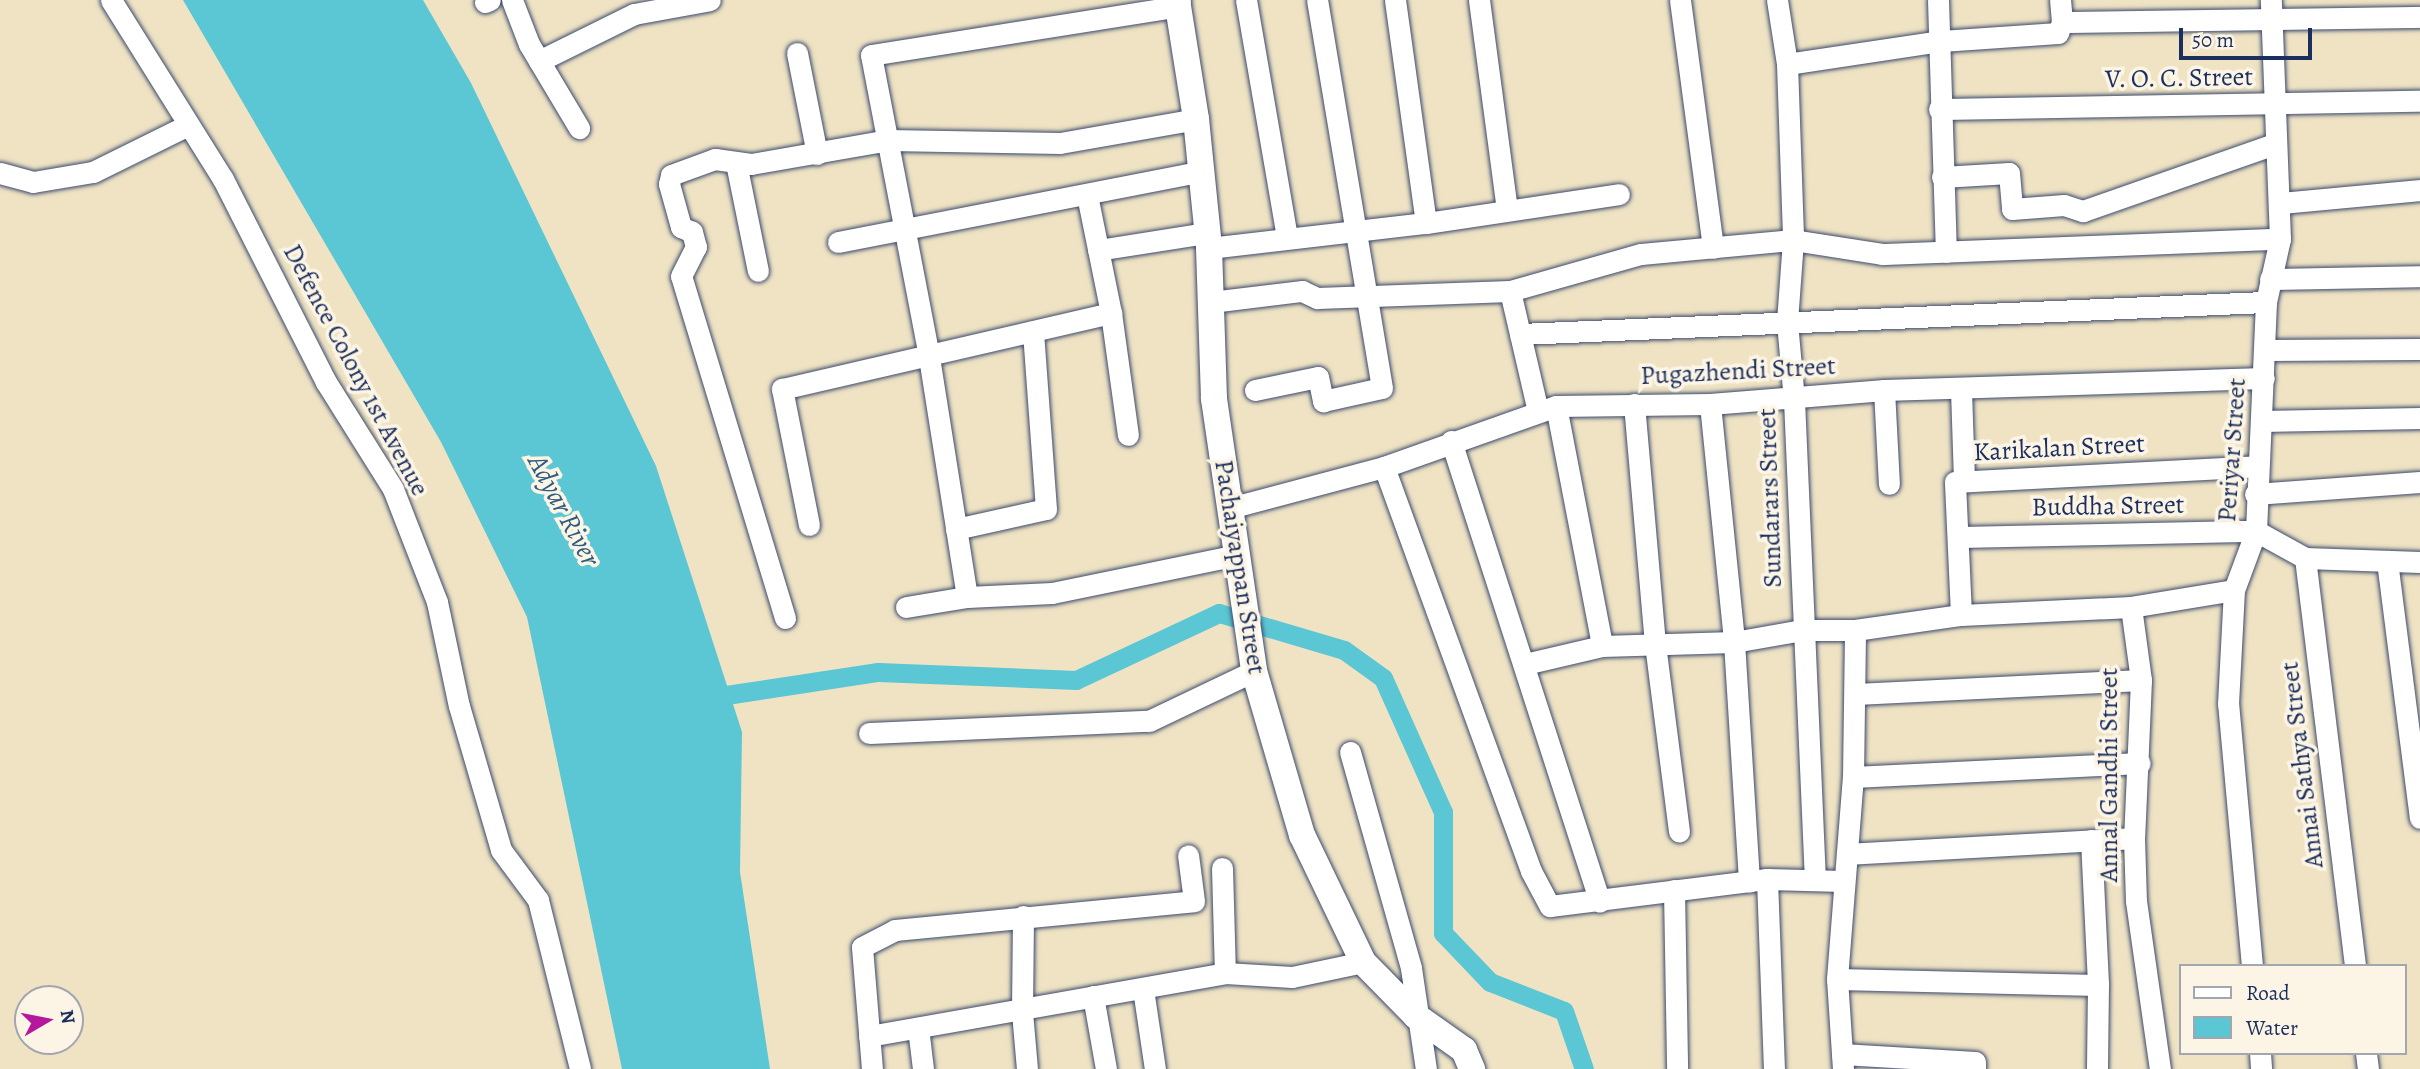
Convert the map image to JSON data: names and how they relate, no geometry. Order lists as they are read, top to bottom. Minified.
{"streets":{"main road":["Pachaiyappan Street"],"street":["V. O. C. Street","Defence Colony 1st Avenue","Pugazhendi Street","Karikalan Street","Periyar Street","Sundarars Street","Buddha Street","Annai Sathya Street","Annal Gandhi Street"]},"crossings":[["V. O. C. Street","Periyar Street"],["Pugazhendi Street","Periyar Street"],["Pugazhendi Street","Sundarars Street"],["Pugazhendi Street","Pachaiyappan Street"],["Karikalan Street","Periyar Street"],["Karikalan Street","Buddha Street"],["Periyar Street","Buddha Street"]],"water":["Adyar River"],"legend":["Road","Water"],"scale_bar":"50 m","north":"right"}
